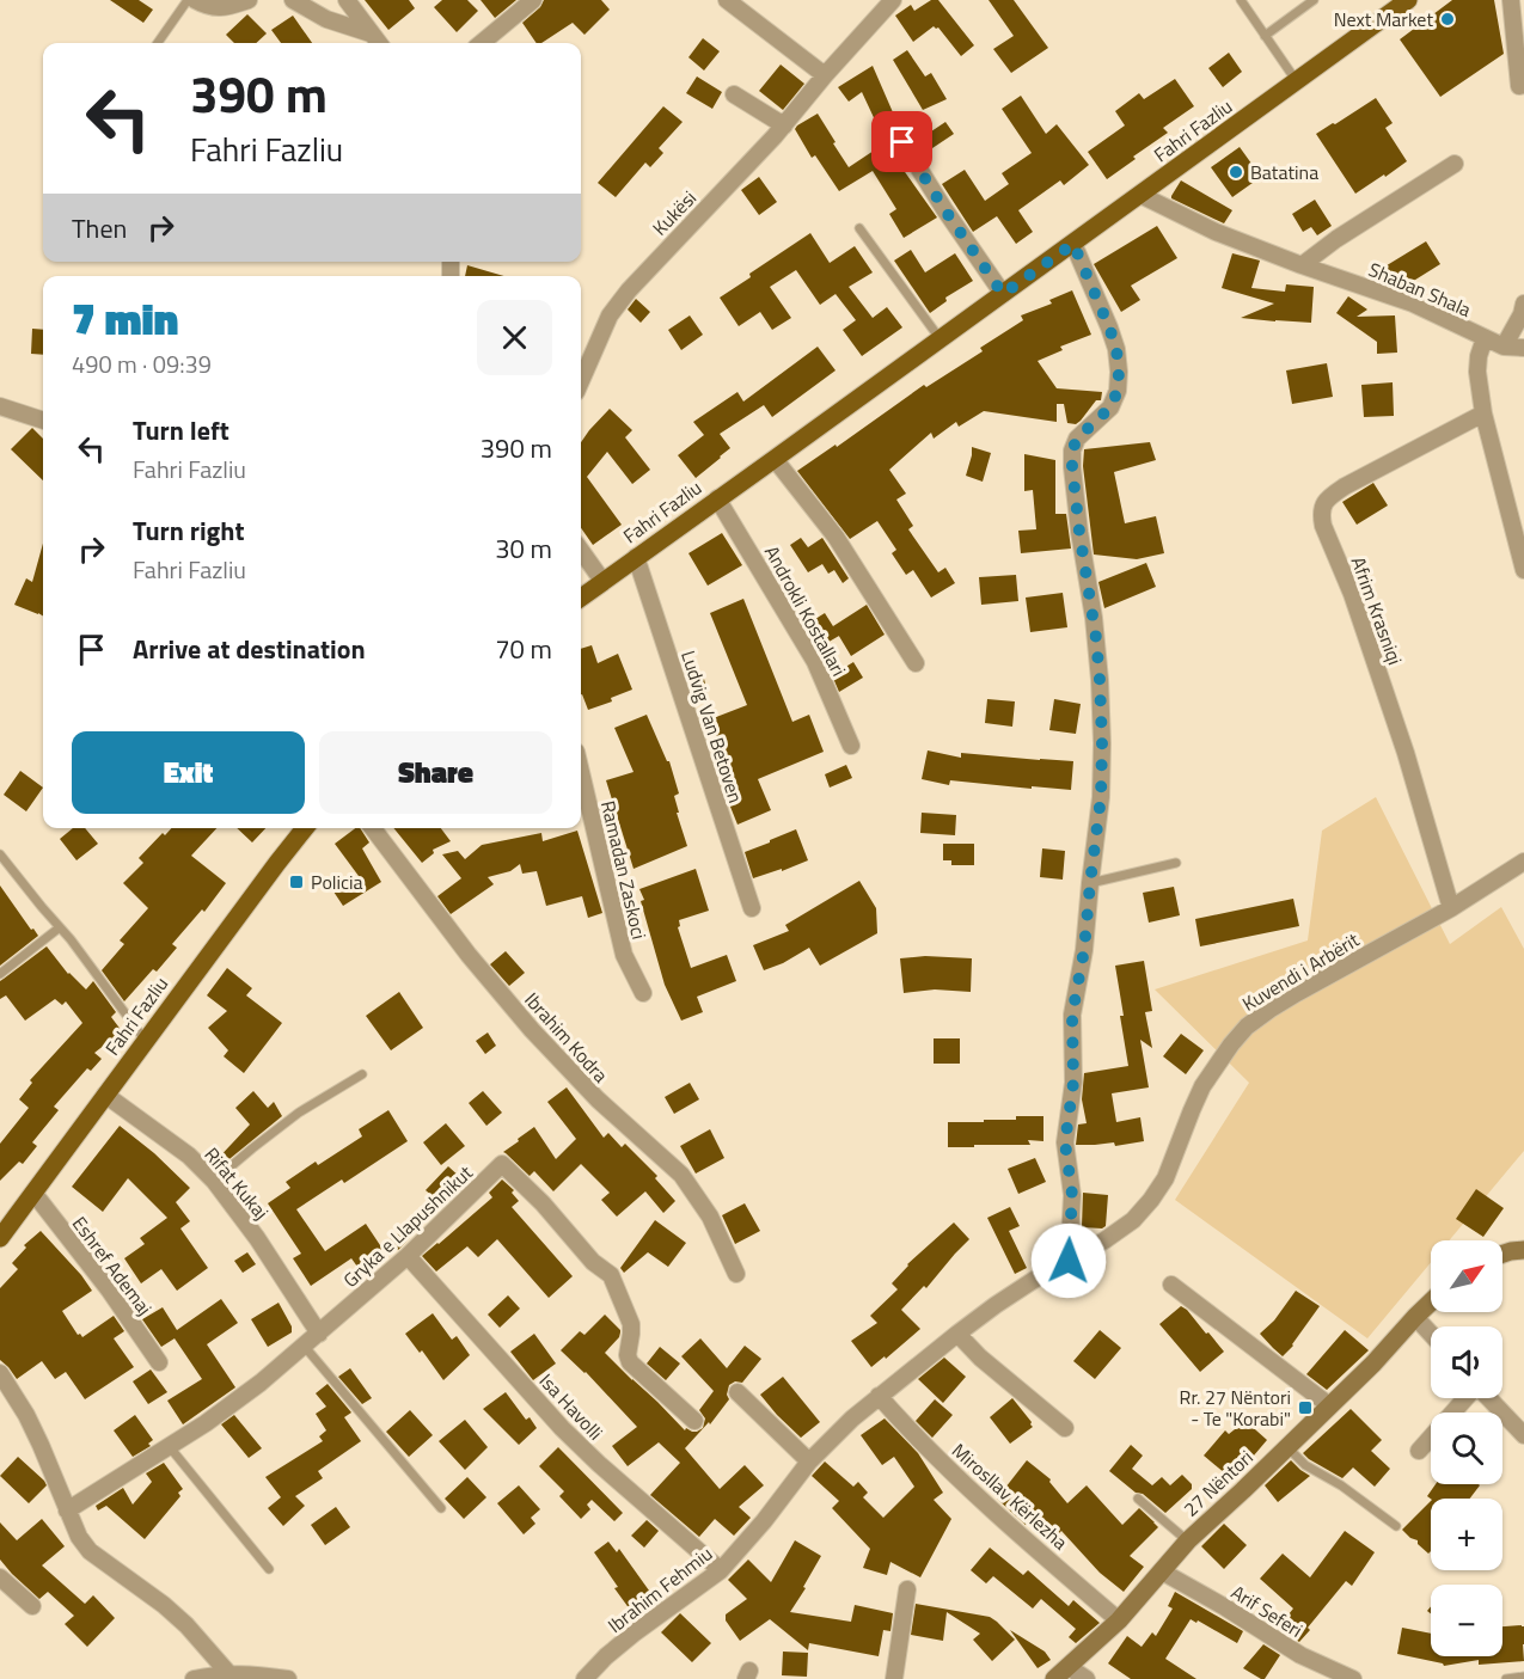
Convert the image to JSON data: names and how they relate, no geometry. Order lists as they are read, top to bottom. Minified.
{"streets":{"main road":["Fahri Fazliu"],"street":["Kukësi","Shaban Shala","Androkli Kostallari","Afrim Krasniqi","Ludvig Van Betoven","Ramadan Zaskoci","Kuvendi i Arbërit","Ibrahim Kodra","Rifat Kukaj","Gryka e Llapushnikut","Eshref Ademaj","Isa Havolli","27 Nëntori","Mirosllav Kërlezha","Ibrahim Fehmiu","Arif Seferi"]},"crossings":[["Fahri Fazliu","Shaban Shala"],["Fahri Fazliu","Androkli Kostallari"],["Fahri Fazliu","Ludvig Van Betoven"],["Fahri Fazliu","Rifat Kukaj"],["Fahri Fazliu","Eshref Ademaj"],["Afrim Krasniqi","Kuvendi i Arbërit"],["Kuvendi i Arbërit","Ibrahim Fehmiu"],["Rifat Kukaj","Gryka e Llapushnikut"],["Gryka e Llapushnikut","Isa Havolli"],["Isa Havolli","Ibrahim Fehmiu"],["27 Nëntori","Mirosllav Kërlezha"],["27 Nëntori","Arif Seferi"],["Mirosllav Kërlezha","Ibrahim Fehmiu"]],"places":{"other":["Next Market","Batatina"],"transit":["Policia","Rr. 27 Nëntori - Te \"Korabi\""]},"north":"top right","page":{"turn":["390 m","Fahri Fazliu"],"then":"Then","heading":["7 min","490 m · 09:39"],"list":[{"name":"Turn left","note":"Fahri Fazliu","value":"390 m"},{"name":"Turn right","note":"Fahri Fazliu","value":"30 m"},{"name":"Arrive at destination","value":"70 m"}],"buttons":["Exit","Share"],"map_buttons":["+","−"]}}
